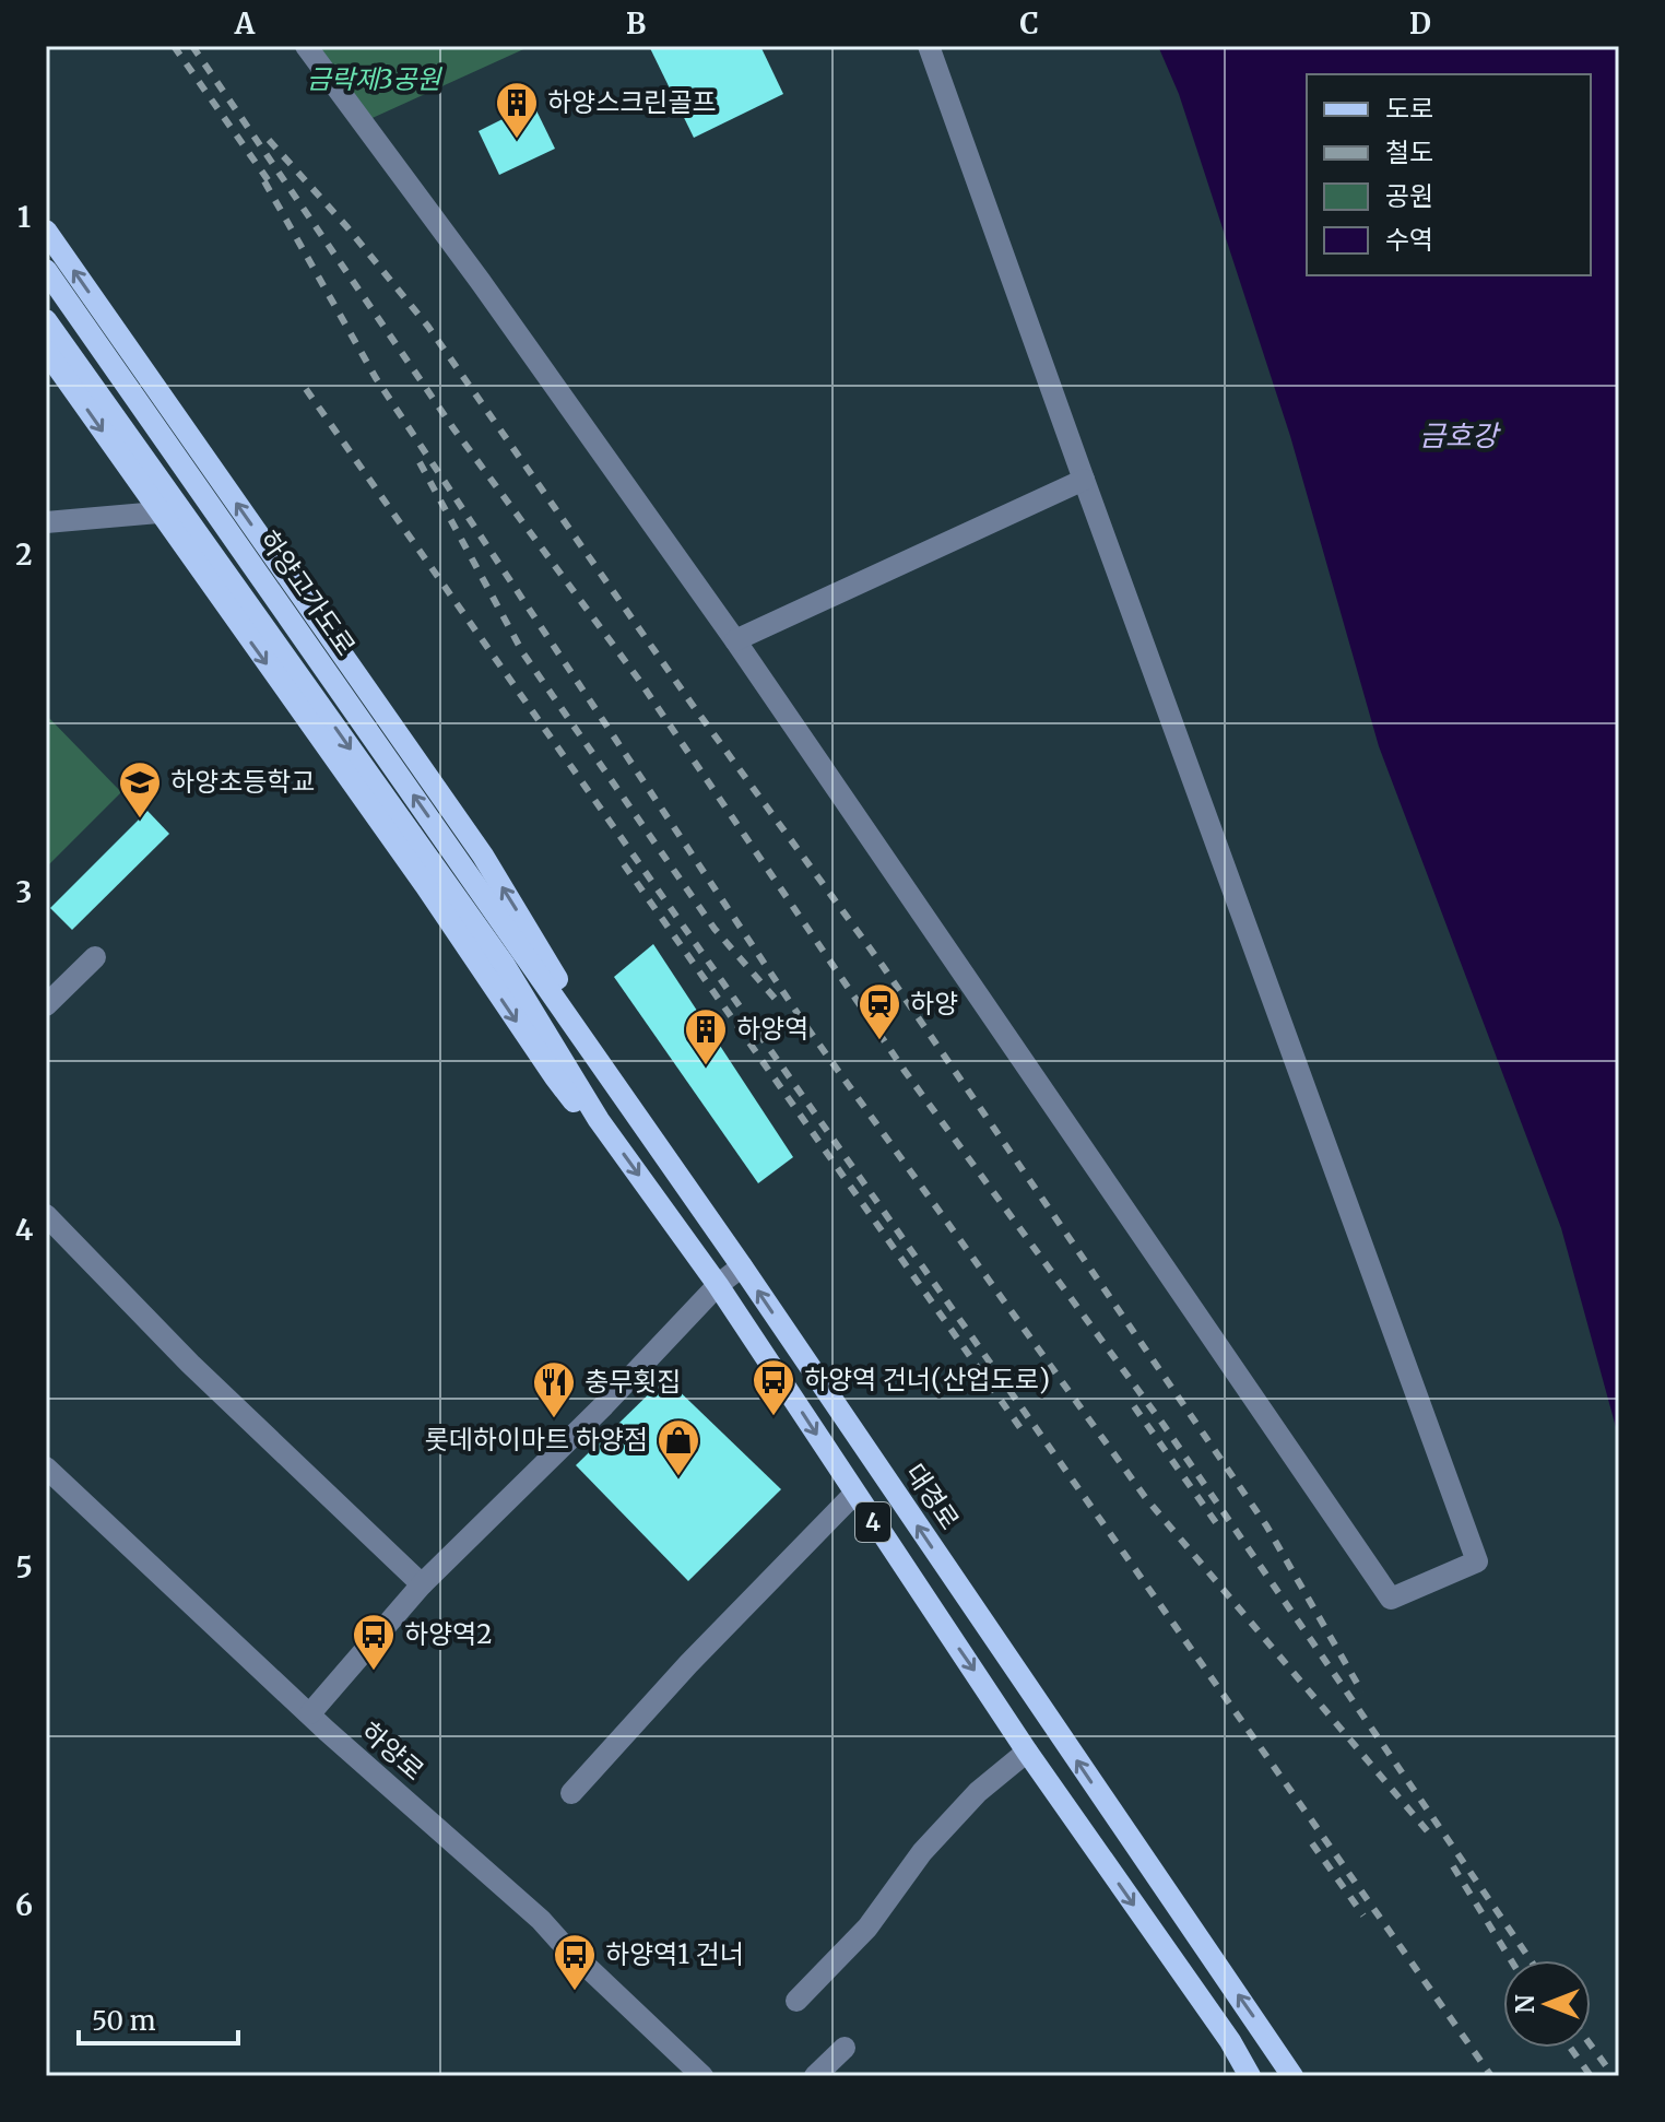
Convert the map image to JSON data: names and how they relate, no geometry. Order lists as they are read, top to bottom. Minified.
{"streets":{"main road":["하양고가도로","대경로","4"],"street":["하양로"]},"crossings":[["하양고가도로","대경로"],["하양고가도로","4"]],"water":["금호강"],"parks":["금락제3공원"],"places":{"building":["하양스크린골프","하양역"],"school or university":["하양초등학교"],"station":["하양"],"bus stop":["하양역 건너(산업도로)","하양역2","하양역1 건너"],"restaurant":["충무횟집"],"shop":["롯데하이마트 하양점"]},"legend":["도로","철도","공원","수역"],"scale_bar":"50 m","north":"left","grid":{"columns":["A","B","C","D"],"rows":["1","2","3","4","5","6"]}}
